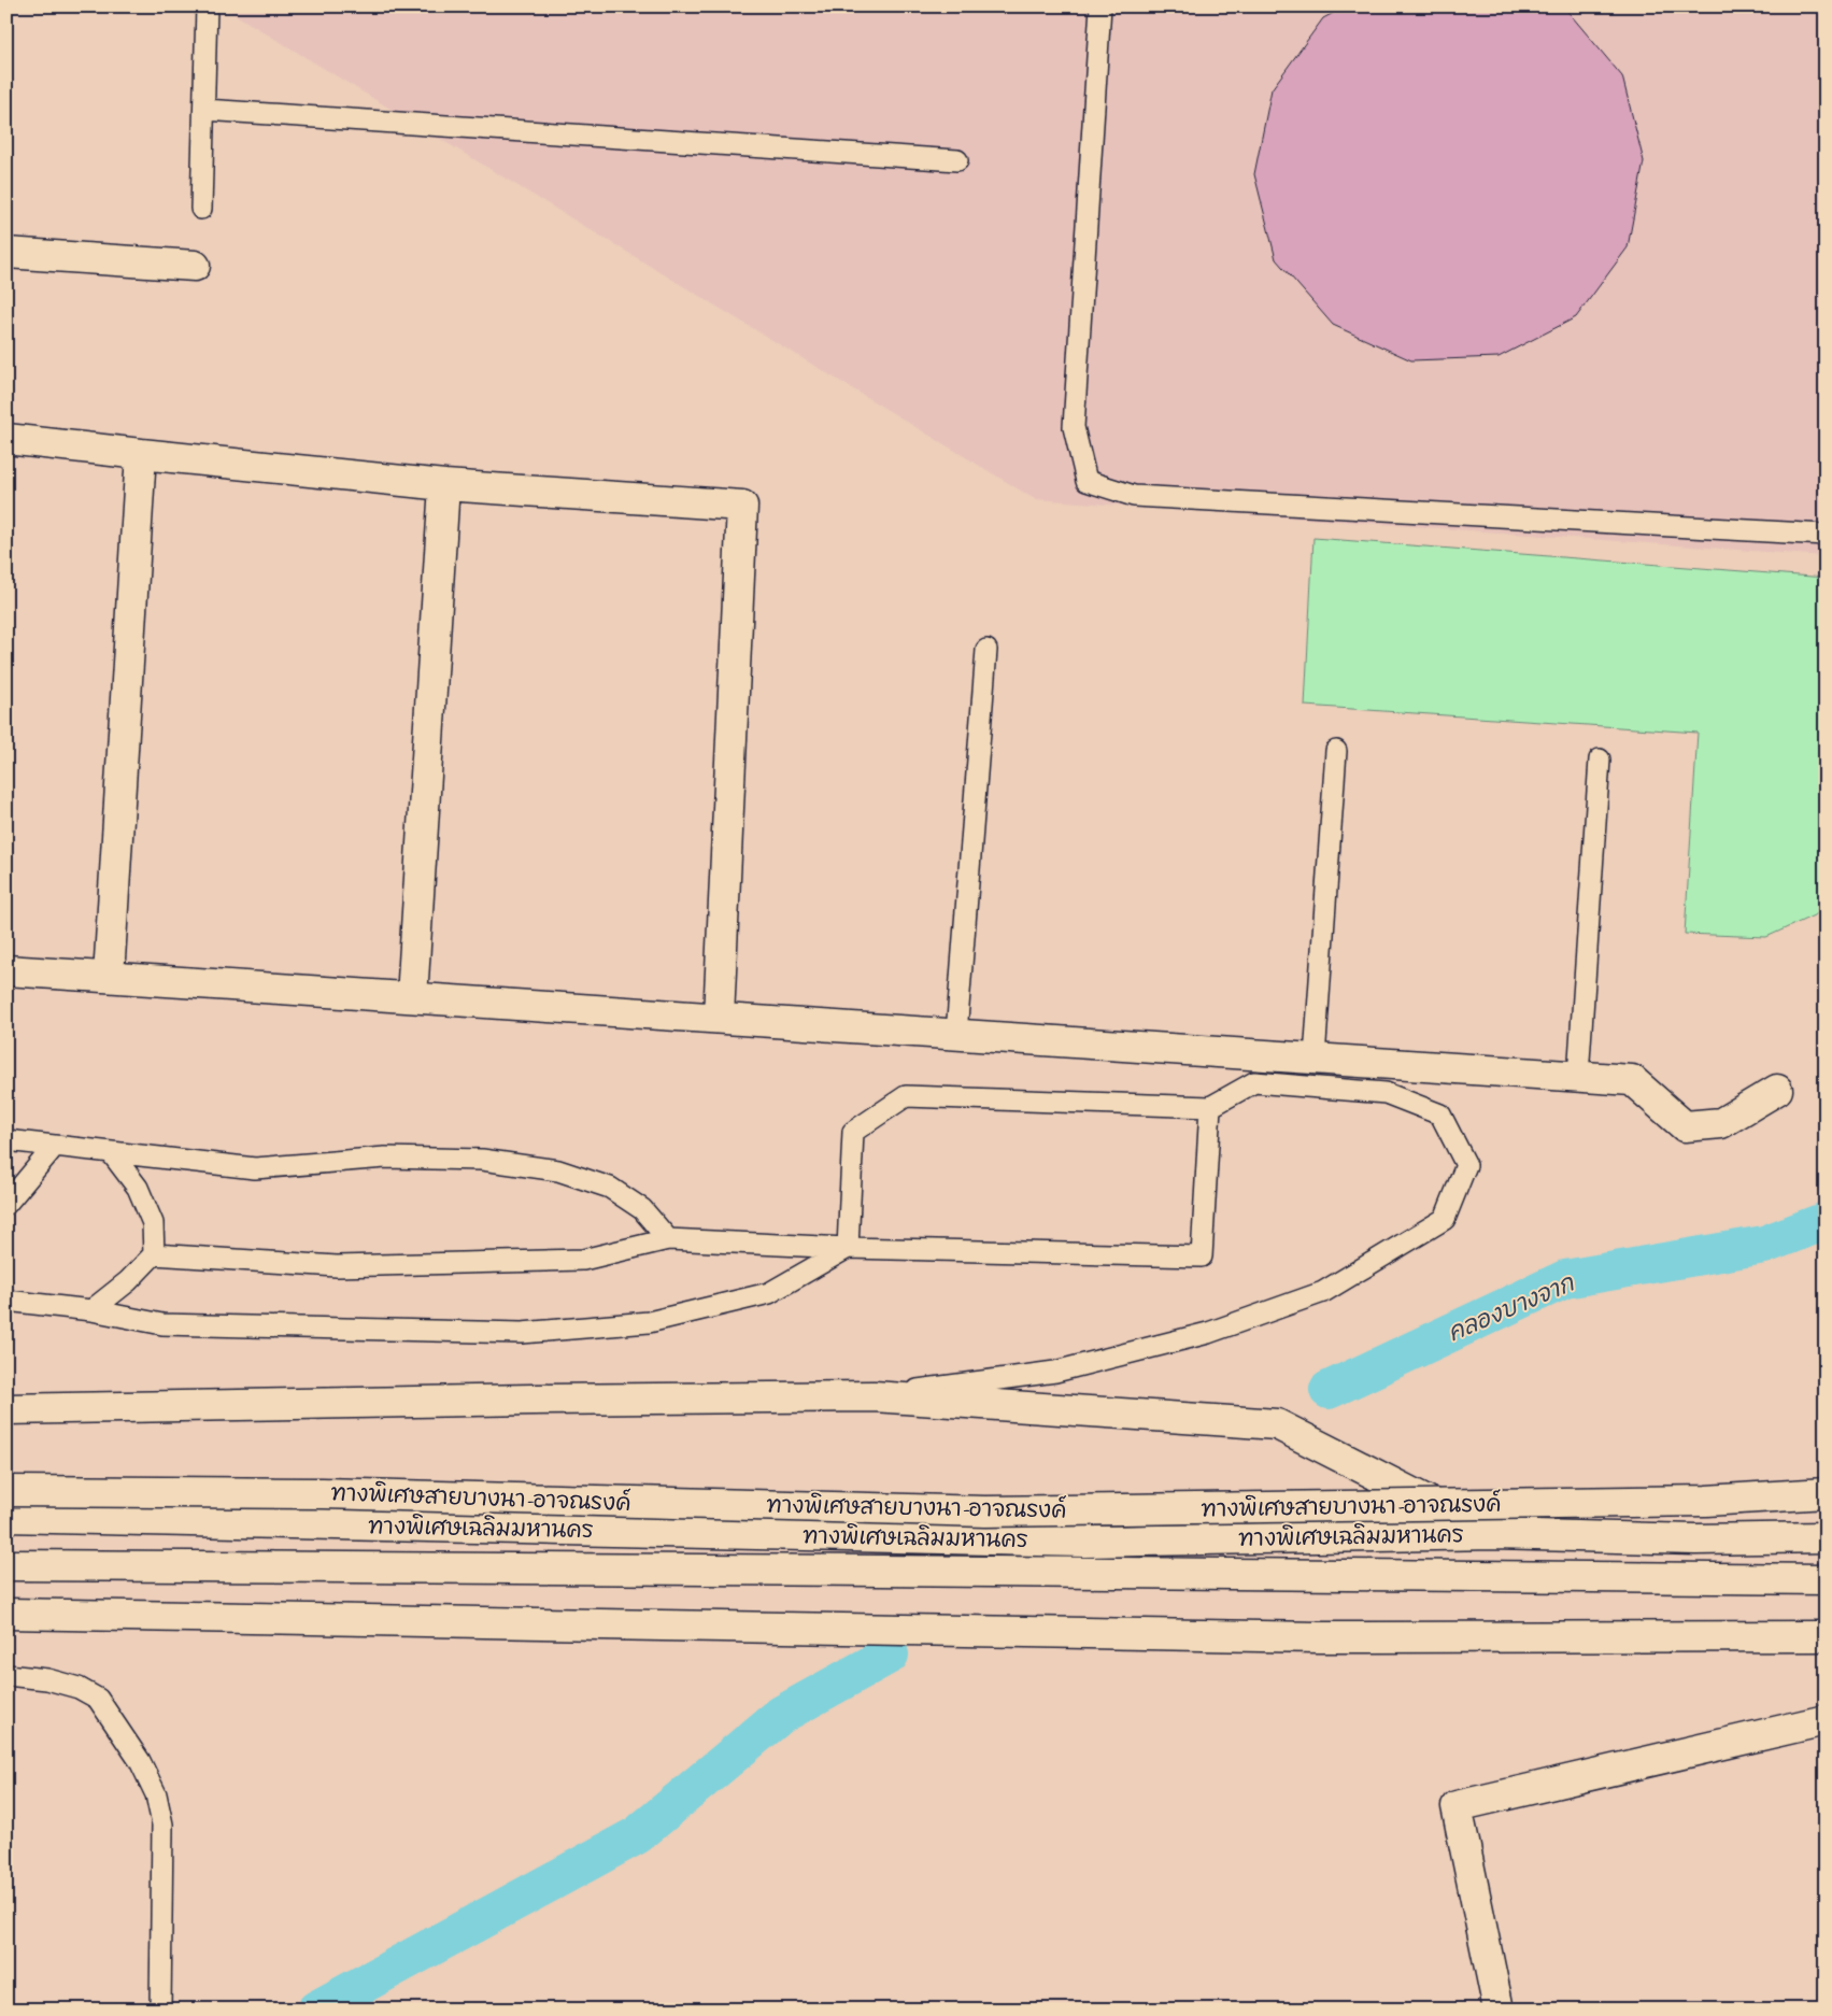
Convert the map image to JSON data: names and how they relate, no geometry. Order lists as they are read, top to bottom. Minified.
{"streets":{"main road":["ทางพิเศษสายบางนา-อาจณรงค์","ทางพิเศษเฉลิมมหานคร"]},"water":["คลองบางจาก"]}
